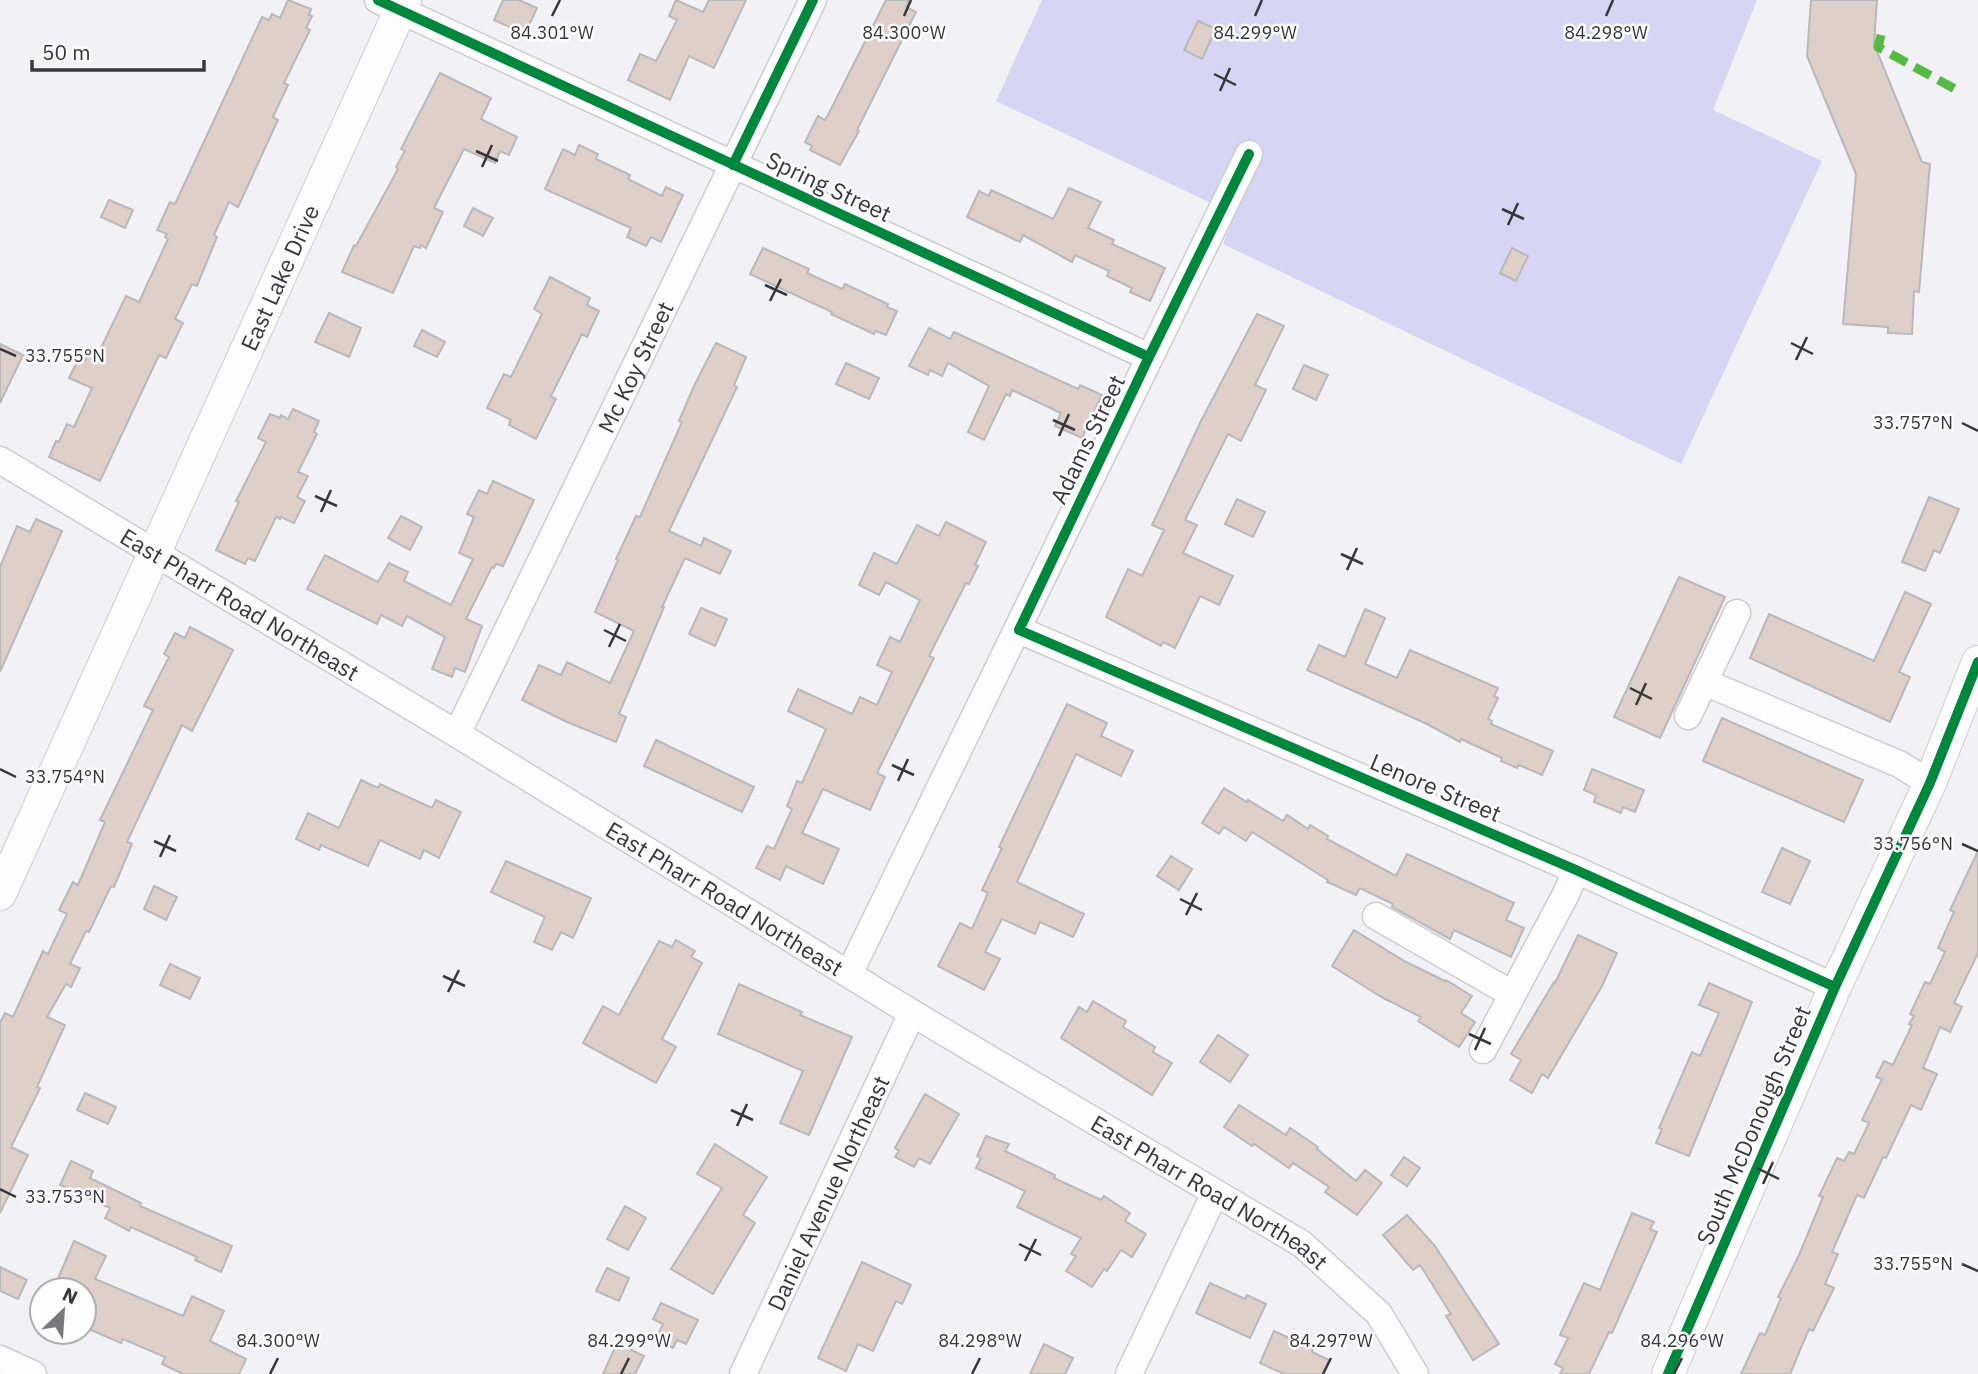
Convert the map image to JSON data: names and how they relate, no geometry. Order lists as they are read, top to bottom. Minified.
{"streets":{"street":["Spring Street","East Lake Drive","Mc Koy Street","Adams Street","East Pharr Road Northeast","Lenore Street","South McDonough Street","Daniel Avenue Northeast"]},"crossings":[["Spring Street","East Lake Drive"],["Spring Street","Mc Koy Street"],["Spring Street","Adams Street"],["East Lake Drive","East Pharr Road Northeast"],["Mc Koy Street","East Pharr Road Northeast"],["Adams Street","East Pharr Road Northeast"],["Adams Street","Lenore Street"],["East Pharr Road Northeast","Daniel Avenue Northeast"],["Lenore Street","South McDonough Street"]],"scale_bar":"50 m","north":"top right","coordinates":["84.301°W","84.300°W","84.299°W","84.298°W","33.755°N","33.757°N","33.754°N","33.756°N","33.753°N","84.297°W","84.296°W"]}
